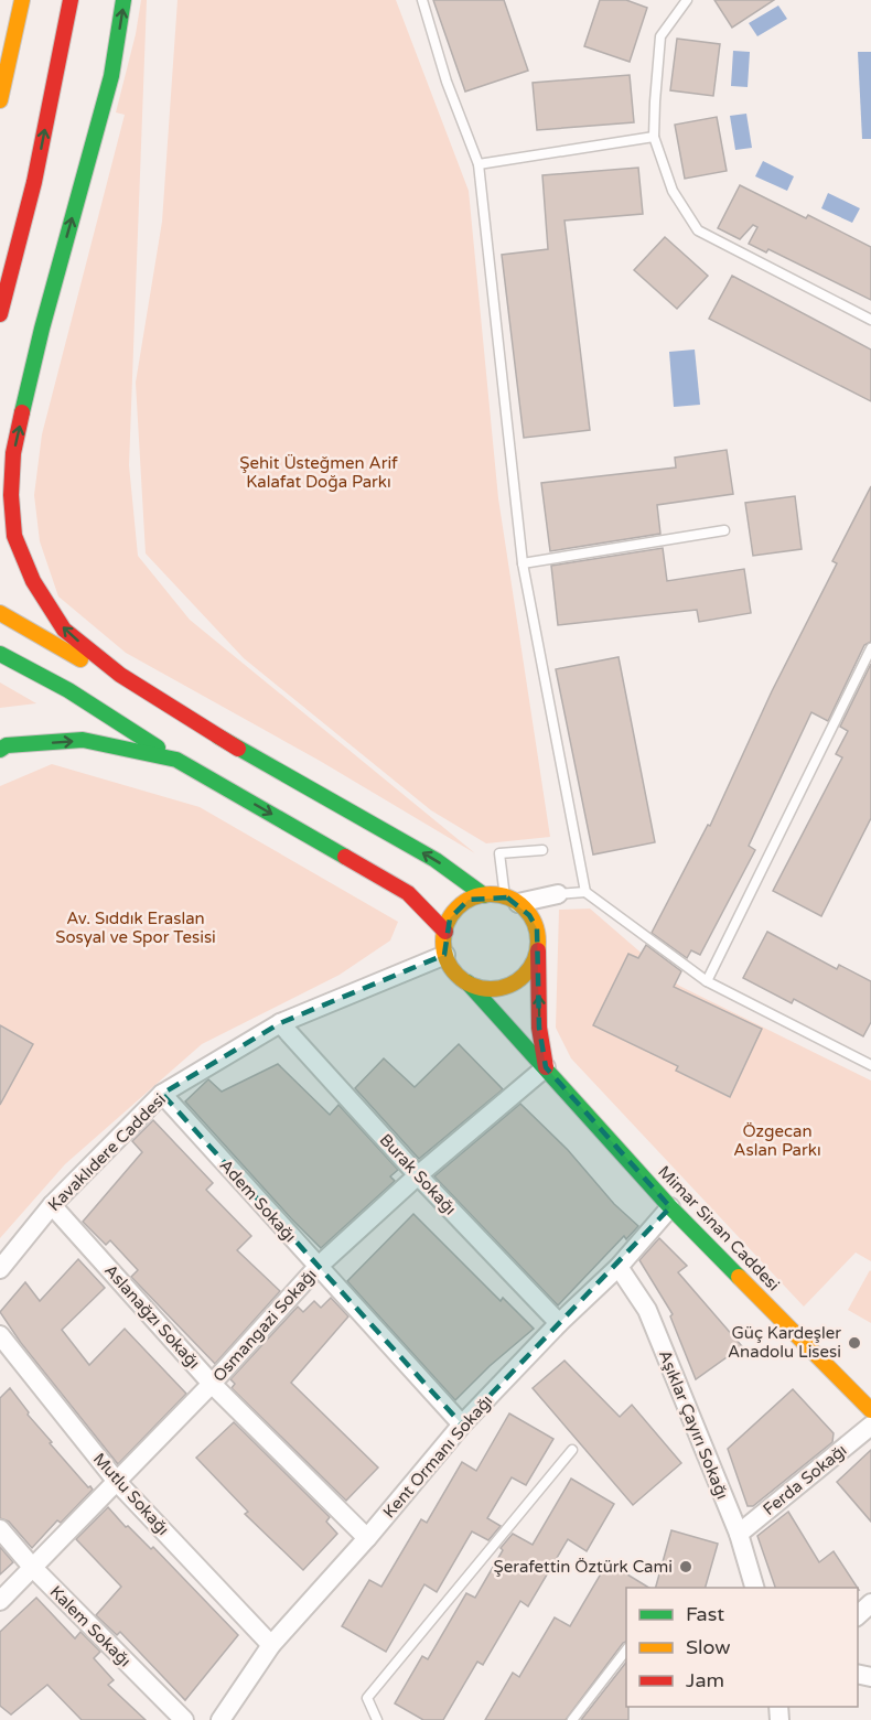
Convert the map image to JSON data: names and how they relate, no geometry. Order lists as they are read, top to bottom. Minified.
{"streets":{"main road":["Mimar Sinan Caddesi"],"street":["Kavaklıdere Caddesi","Burak Sokağı","Adem Sokağı","Aslanağzı Sokağı","Osmangazi Sokağı","Aşıklar Çayırı Sokağı","Kent Ormanı Sokağı","Ferda Sokağı","Mutlu Sokağı","Kalem Sokağı"]},"crossings":[["Kavaklıdere Caddesi","Burak Sokağı"],["Kavaklıdere Caddesi","Adem Sokağı"],["Kavaklıdere Caddesi","Mimar Sinan Caddesi"],["Kavaklıdere Caddesi","Aslanağzı Sokağı"],["Burak Sokağı","Osmangazi Sokağı"],["Burak Sokağı","Kent Ormanı Sokağı"],["Adem Sokağı","Osmangazi Sokağı"],["Adem Sokağı","Kent Ormanı Sokağı"],["Mimar Sinan Caddesi","Osmangazi Sokağı"],["Mimar Sinan Caddesi","Kent Ormanı Sokağı"],["Aslanağzı Sokağı","Osmangazi Sokağı"],["Aslanağzı Sokağı","Kent Ormanı Sokağı"],["Osmangazi Sokağı","Mutlu Sokağı"],["Osmangazi Sokağı","Kalem Sokağı"],["Aşıklar Çayırı Sokağı","Kent Ormanı Sokağı"],["Aşıklar Çayırı Sokağı","Ferda Sokağı"],["Kent Ormanı Sokağı","Mutlu Sokağı"]],"parks":["Şehit Üsteğmen Arif Kalafat Doğa Parkı","Av. Sıddık Eraslan Sosyal ve Spor Tesisi","Özgecan Aslan Parkı"],"places":["Güç Kardeşler Anadolu Lisesi","Şerafettin Öztürk Cami"],"legend":["Fast","Slow","Jam"]}
